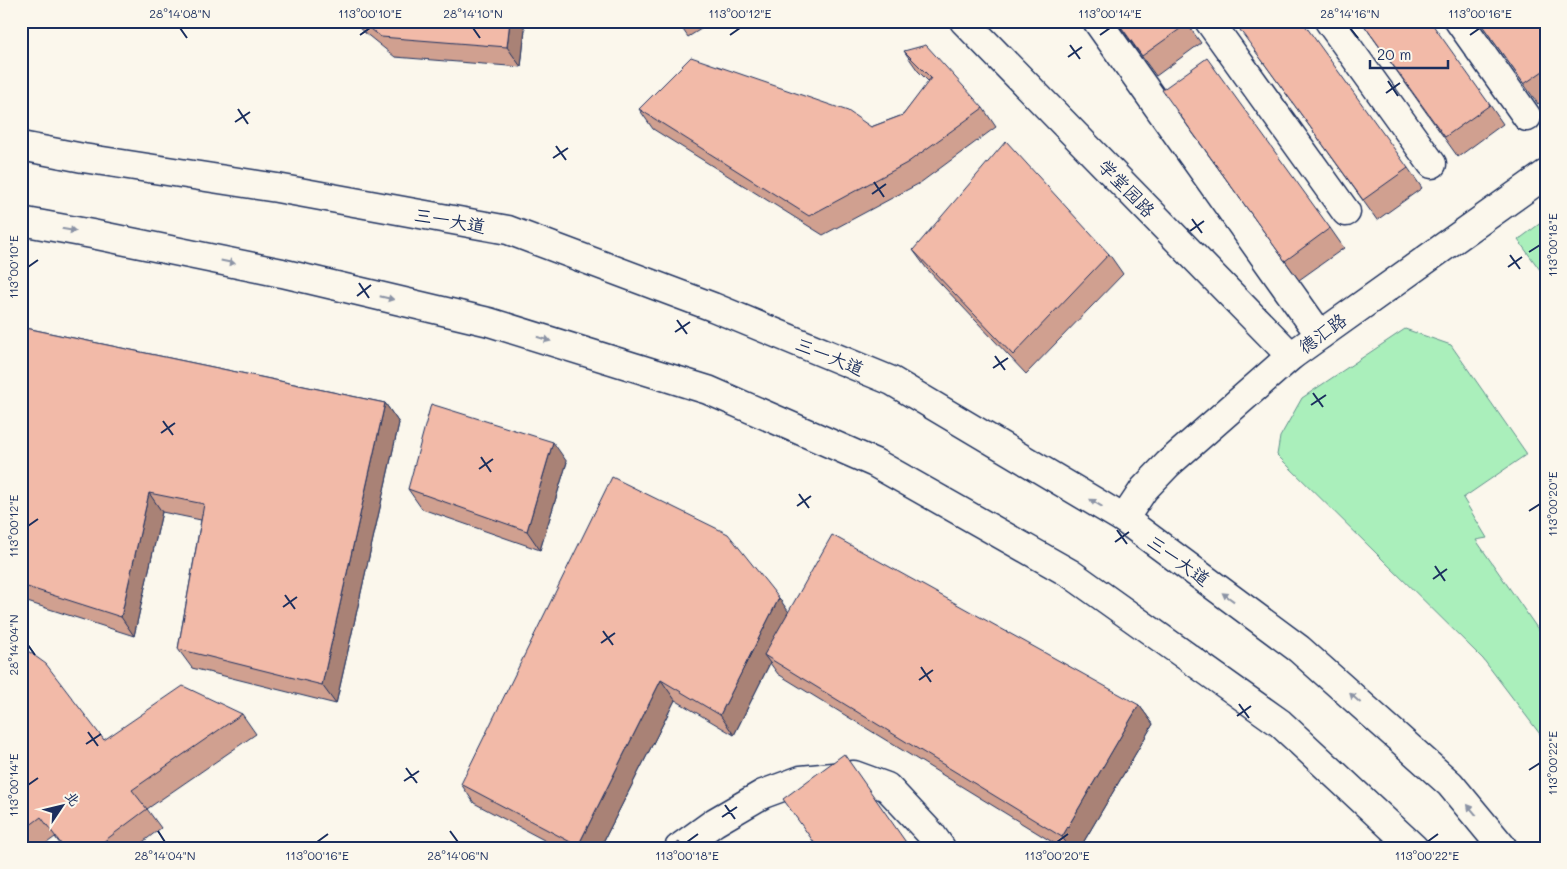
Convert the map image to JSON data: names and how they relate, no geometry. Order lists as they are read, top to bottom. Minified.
{"streets":{"main road":["学堂园路","三一大道","德汇路"]},"crossings":[["学堂园路","德汇路"],["三一大道","德汇路"]],"scale_bar":"20 m","north":"top right","coordinates":["28°14'08\"N","113°00'10\"E","28°14'10\"N","113°00'12\"E","113°00'14\"E","28°14'16\"N","113°00'16\"E","113°00'18\"E","113°00'20\"E","28°14'04\"N","113°00'22\"E","28°14'06\"N"]}
